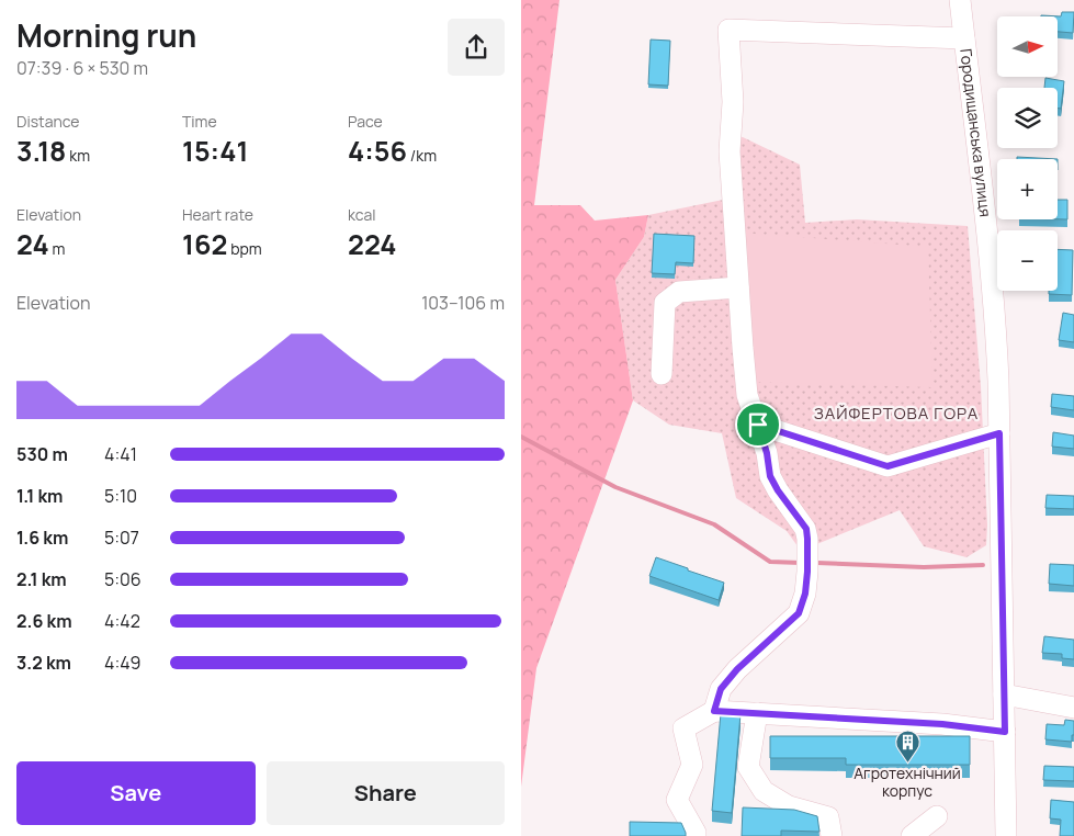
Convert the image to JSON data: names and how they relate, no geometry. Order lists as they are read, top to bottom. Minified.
{"streets":{"street":["Городищанська вулиця"]},"districts":["ЗАЙФЕРТОВА ГОРА"],"places":{"building":["Агротехнічний корпус"]},"north":"right","page":{"heading":["Morning run","07:39 · 6 × 530 m"],"map_buttons":["+","−"],"stats":[["Distance","3.18 km"],["Time","15:41"],["Pace","4:56 /km"],["Elevation","24 m"],["Heart rate","162 bpm"],["kcal","224"]],"chart":["Elevation","103–106 m"],"list":[{"name":"530 m","note":"4:41"},{"name":"1.1 km","note":"5:10"},{"name":"1.6 km","note":"5:07"},{"name":"2.1 km","note":"5:06"},{"name":"2.6 km","note":"4:42"},{"name":"3.2 km","note":"4:49"}],"buttons":["Save","Share"]}}
